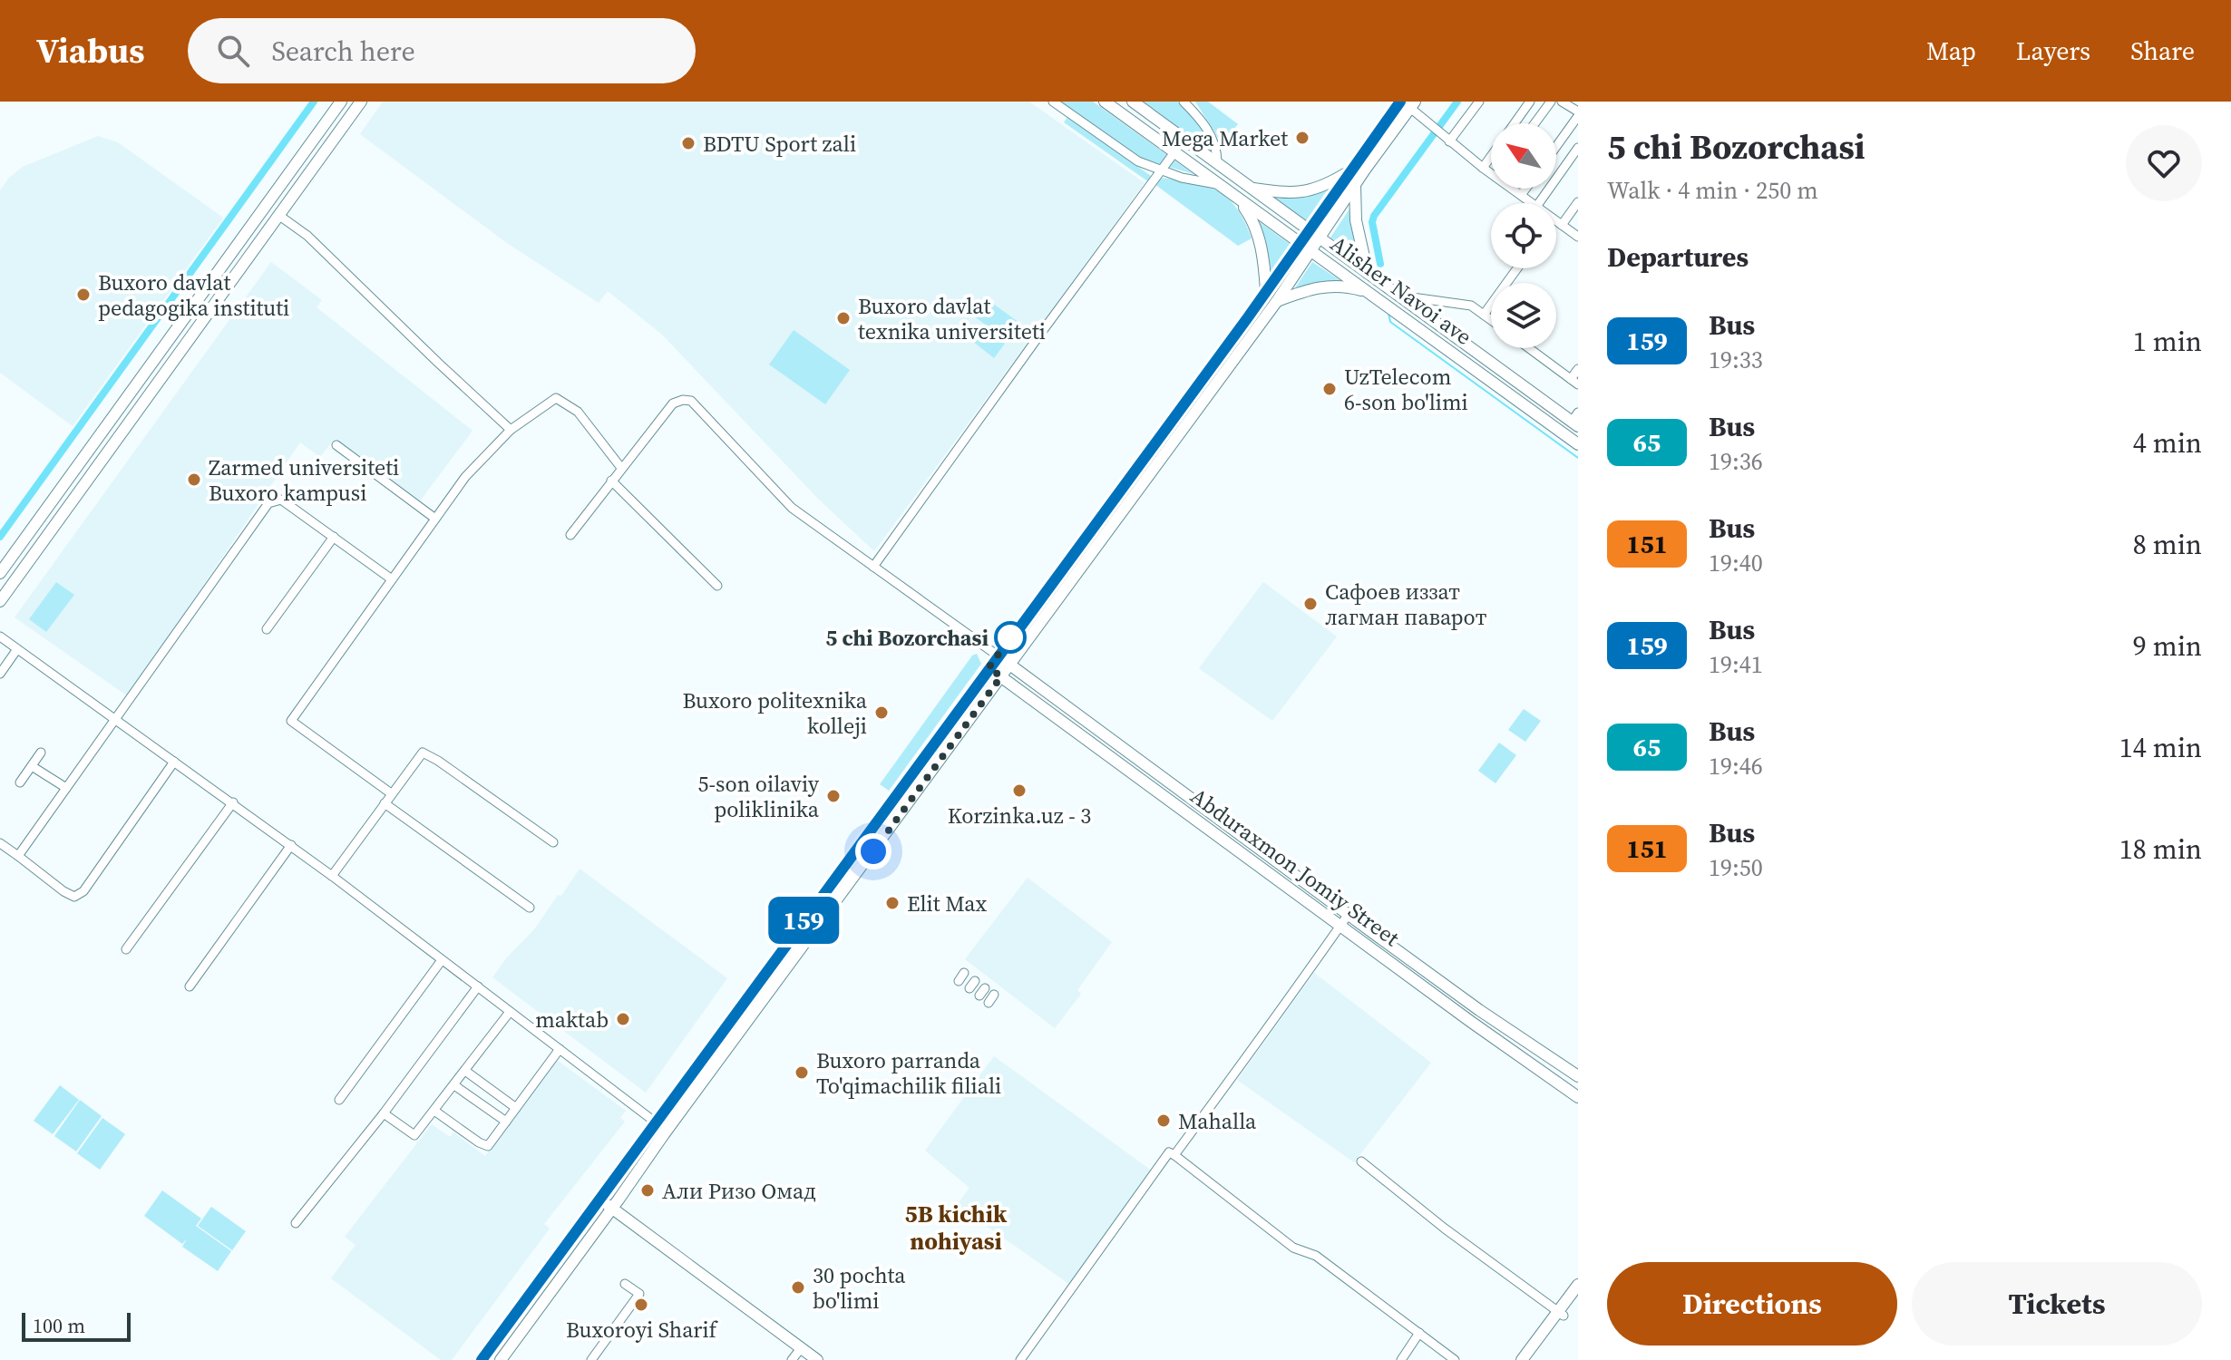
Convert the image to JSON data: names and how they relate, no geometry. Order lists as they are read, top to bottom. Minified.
{"streets":{"main road":["Alisher Navoi ave","Abduraxmon Jomiy Street"]},"districts":["5B kichik nohiyasi"],"places":["Mega Market","BDTU Sport zali","Buxoro davlat pedagogika instituti","Buxoro davlat texnika universiteti","UzTelecom 6-son bo'limi","Zarmed universiteti Buxoro kampusi","Сафоев иззат лагман паварот","5 chi Bozorchasi","Buxoro politexnika kolleji","Korzinka.uz - 3","5-son oilaviy poliklinika","Elit Max","maktab","Buxoro parranda To'qimachilik filiali","Mahalla","Али Ризо Омад","30 pochta bo'limi","Buxoroyi Sharif"],"lines":["bus line 159"],"scale_bar":"100 m","north":"top left","page":{"header":"Viabus","search":"Search here","nav":["Map","Layers","Share"],"on_map":"159","heading":[["5 chi Bozorchasi","Walk · 4 min · 250 m"],"Departures"],"list":[{"mark":"159","name":"Bus","note":"19:33","value":"1 min"},{"mark":"65","name":"Bus","note":"19:36","value":"4 min"},{"mark":"151","name":"Bus","note":"19:40","value":"8 min"},{"mark":"159","name":"Bus","note":"19:41","value":"9 min"},{"mark":"65","name":"Bus","note":"19:46","value":"14 min"},{"mark":"151","name":"Bus","note":"19:50","value":"18 min"}],"buttons":["Directions","Tickets"],"scale":"100 m"}}
